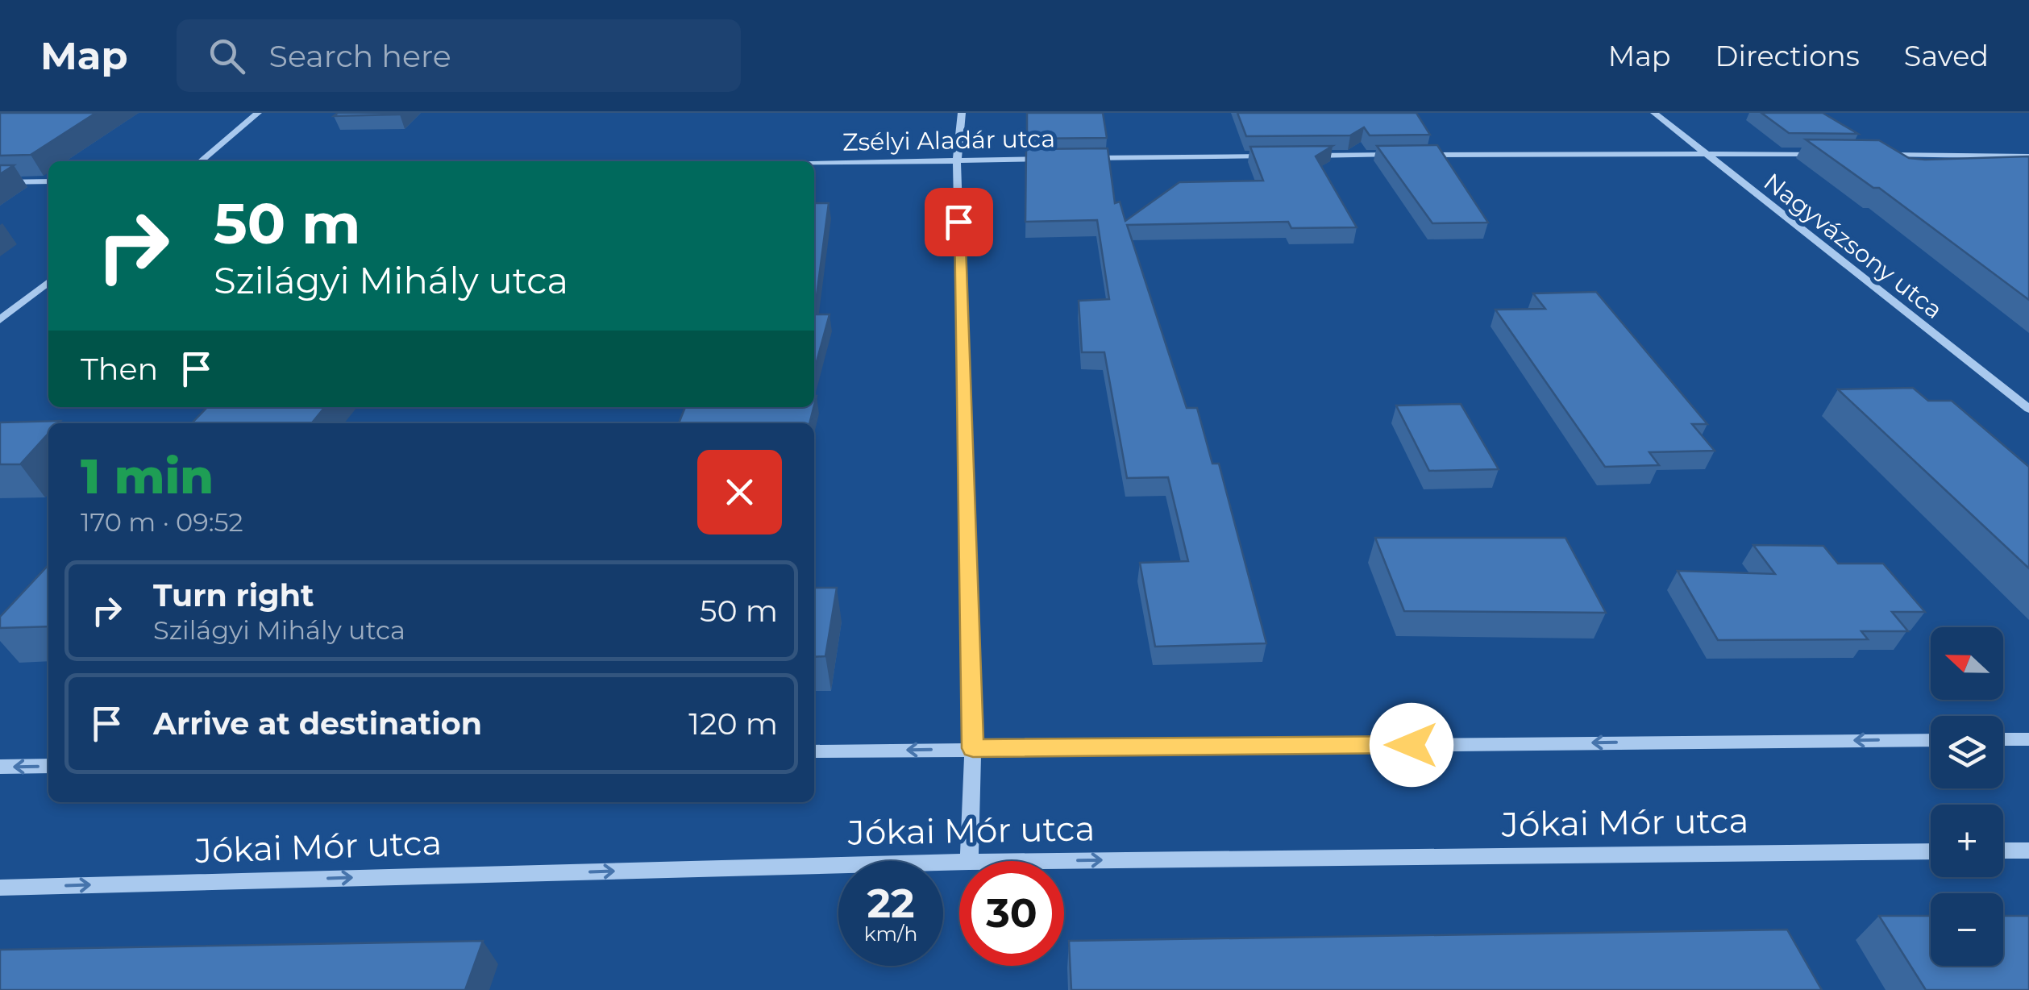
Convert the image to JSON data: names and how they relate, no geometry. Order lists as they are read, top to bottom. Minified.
{"streets":{"street":["Zsélyi Aladár utca","Nagyvázsony utca","Jókai Mór utca"]},"north":"left","page":{"header":"Map","search":"Search here","nav":["Map","Directions","Saved"],"turn":["50 m","Szilágyi Mihály utca"],"then":"Then","heading":["1 min","170 m · 09:52"],"list":[{"name":"Turn right","note":"Szilágyi Mihály utca","value":"50 m"},{"name":"Arrive at destination","value":"120 m"}],"map_buttons":["+","−"],"speed":"22 km/h","limit":"30"}}
